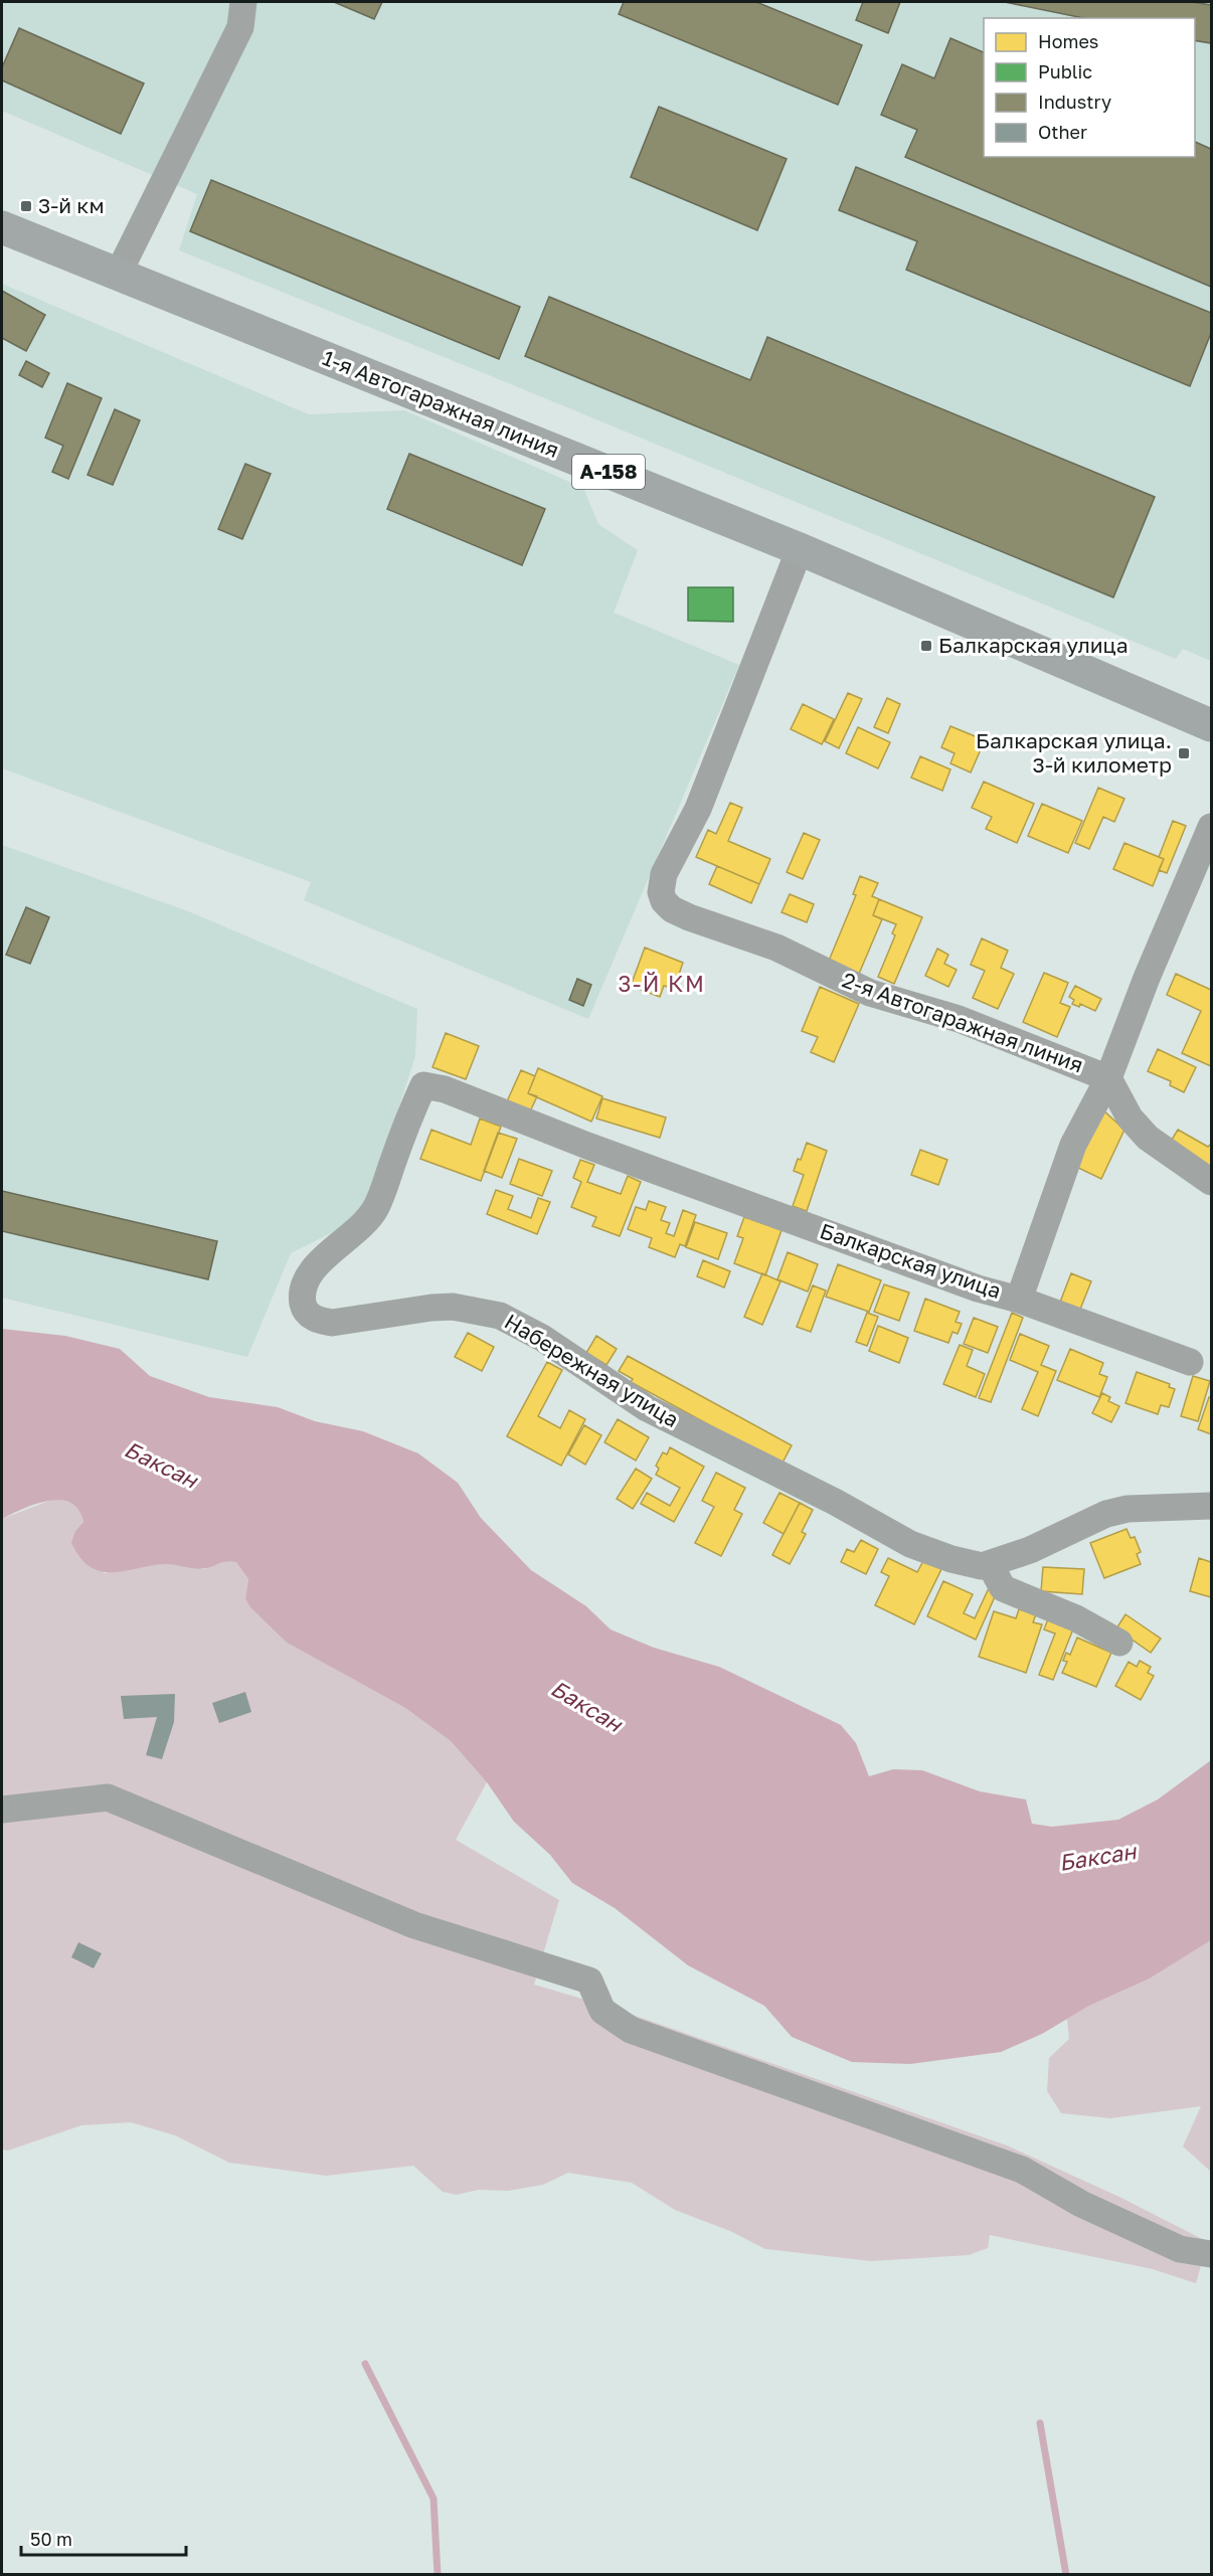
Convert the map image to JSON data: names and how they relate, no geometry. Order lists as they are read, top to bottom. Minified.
{"streets":{"main road":["1-я Автогаражная линия","А-158"],"street":["2-я Автогаражная линия","Балкарская улица","Набережная улица"]},"crossings":[["1-я Автогаражная линия","2-я Автогаражная линия"],["2-я Автогаражная линия","Балкарская улица"],["Балкарская улица","Набережная улица"]],"districts":["3-Й КМ"],"water":["Баксан"],"places":{"transit":["3-й км","Балкарская улица","Балкарская улица. 3-й километр"]},"legend":["Homes","Public","Industry","Other"],"scale_bar":"50 m"}
